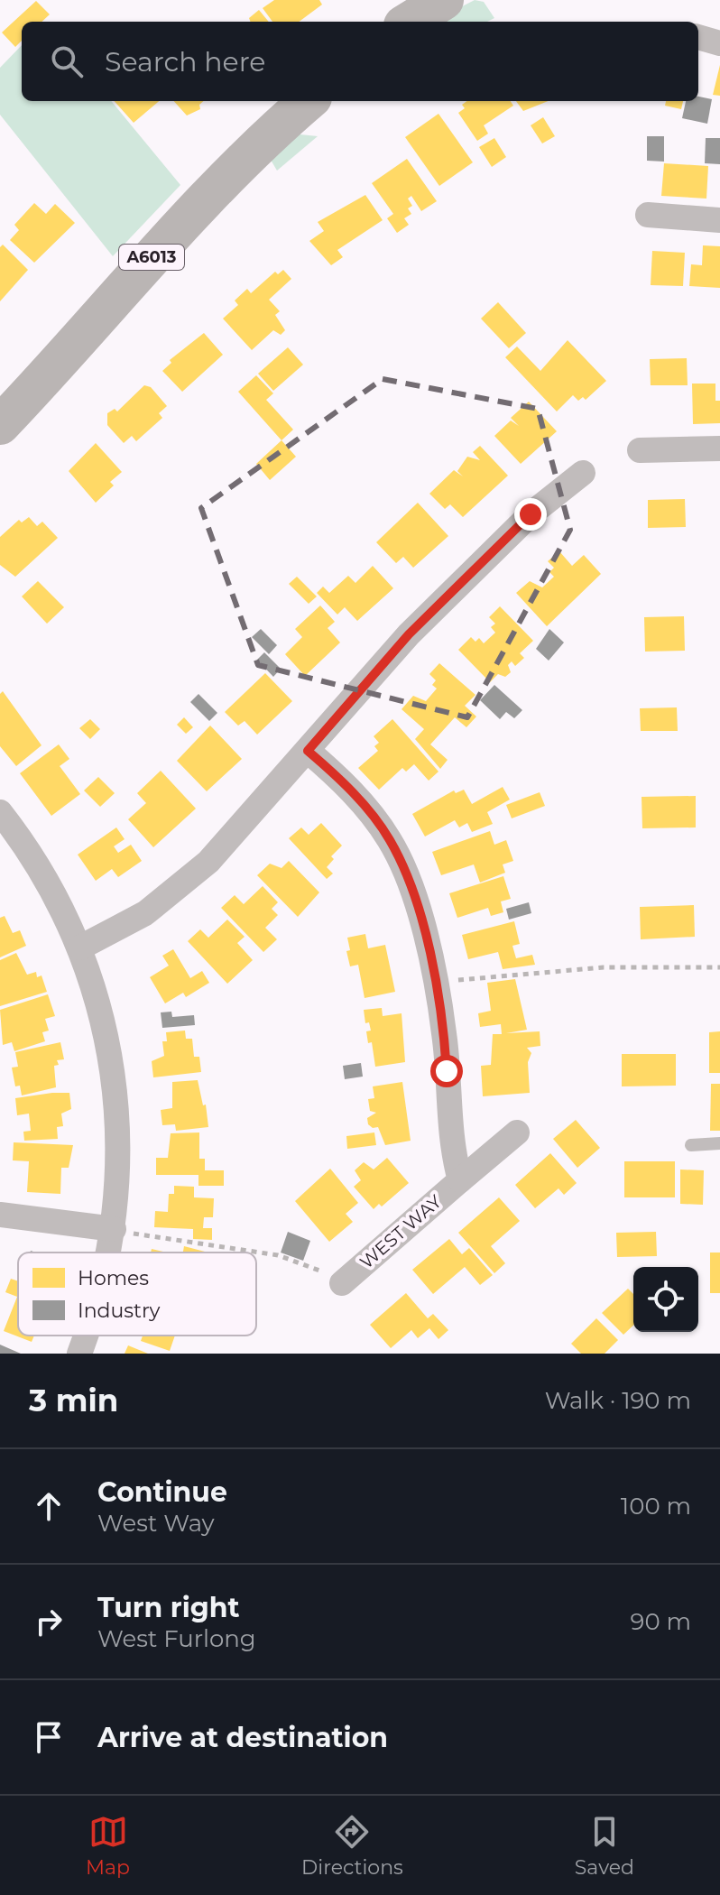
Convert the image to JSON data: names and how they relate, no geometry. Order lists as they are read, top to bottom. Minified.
{"streets":{"main road":["A6013"],"street":["WEST WAY"]},"legend":["Homes","Industry"],"page":{"search":"Search here","heading":["3 min","Walk · 190 m"],"list":[["Continue","West Way","100 m"],["Turn right","West Furlong","90 m"],"Arrive at destination"],"nav":["Map","Directions","Saved"]}}
